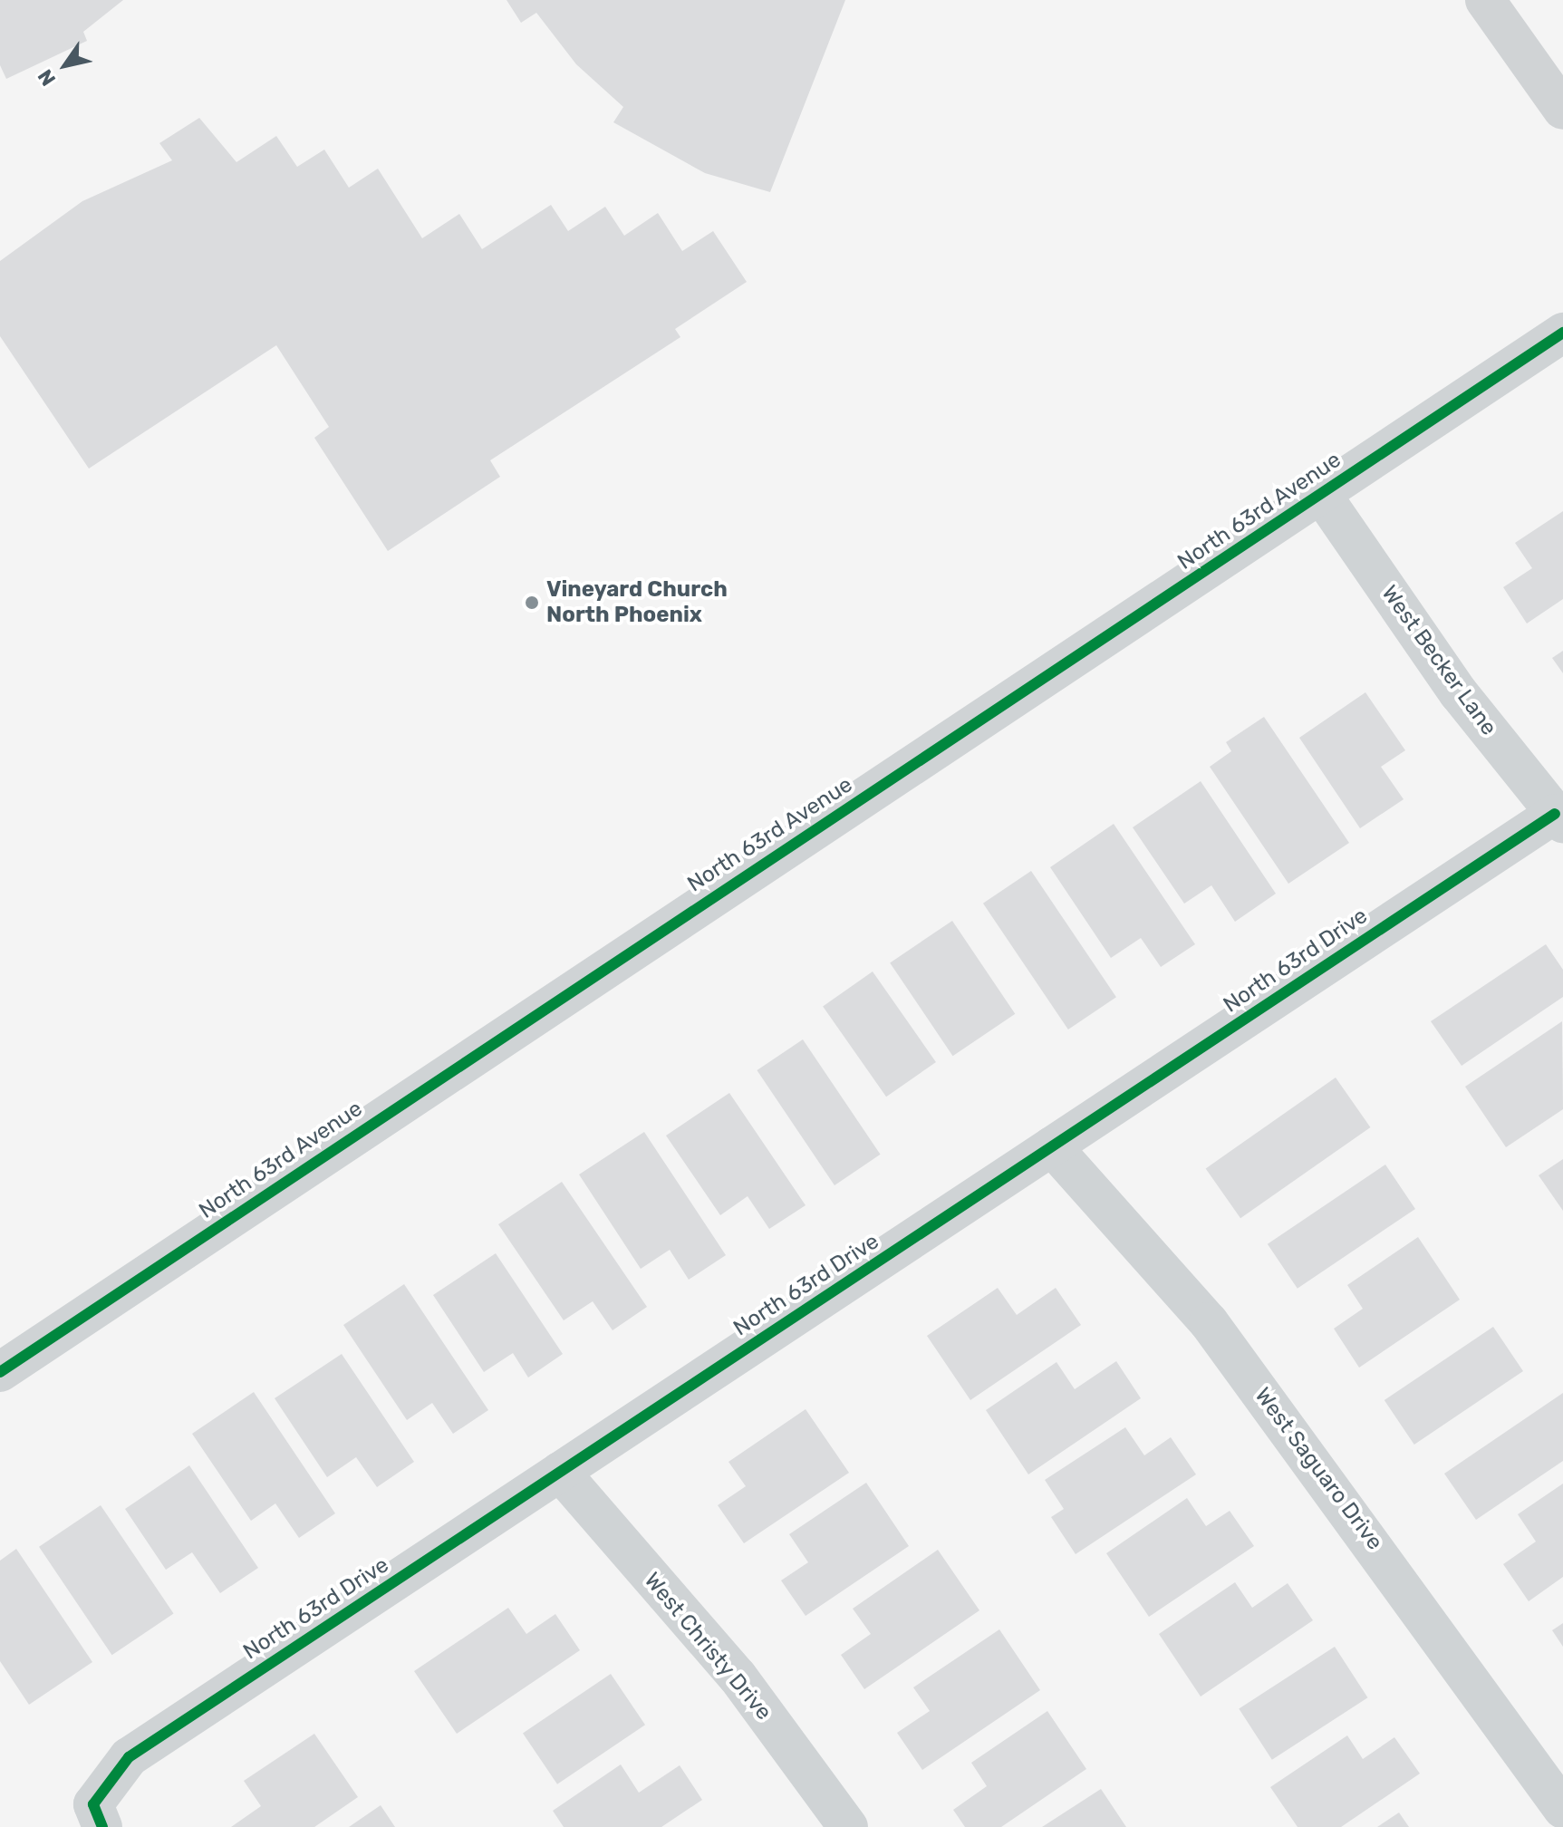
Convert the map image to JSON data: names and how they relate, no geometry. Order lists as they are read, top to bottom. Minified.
{"streets":{"street":["North 63rd Avenue","West Becker Lane","North 63rd Drive","West Saguaro Drive","West Christy Drive"]},"crossings":[["North 63rd Avenue","West Becker Lane"],["West Becker Lane","North 63rd Drive"],["North 63rd Drive","West Saguaro Drive"],["North 63rd Drive","West Christy Drive"]],"places":["Vineyard Church North Phoenix"],"north":"bottom left"}
